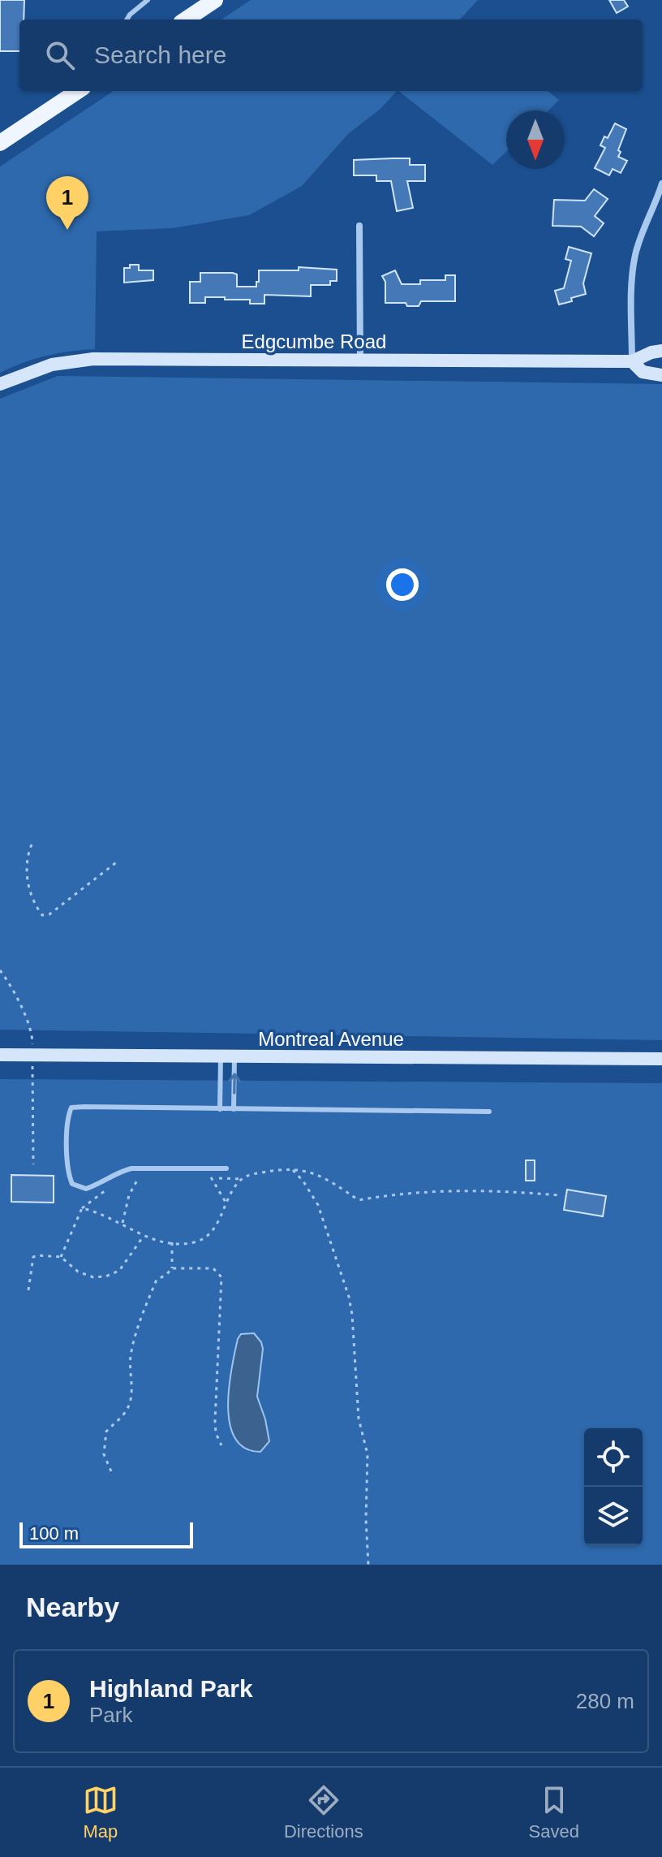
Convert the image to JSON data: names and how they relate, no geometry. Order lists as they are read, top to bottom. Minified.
{"streets":{"street":["Edgcumbe Road","Montreal Avenue"]},"scale_bar":"100 m","north":"bottom","page":{"search":"Search here","pins":"1","scale":"100 m","heading":"Nearby","list":[{"mark":"1","name":"Highland Park","note":"Park","value":"280 m"}],"nav":["Map","Directions","Saved"]}}
